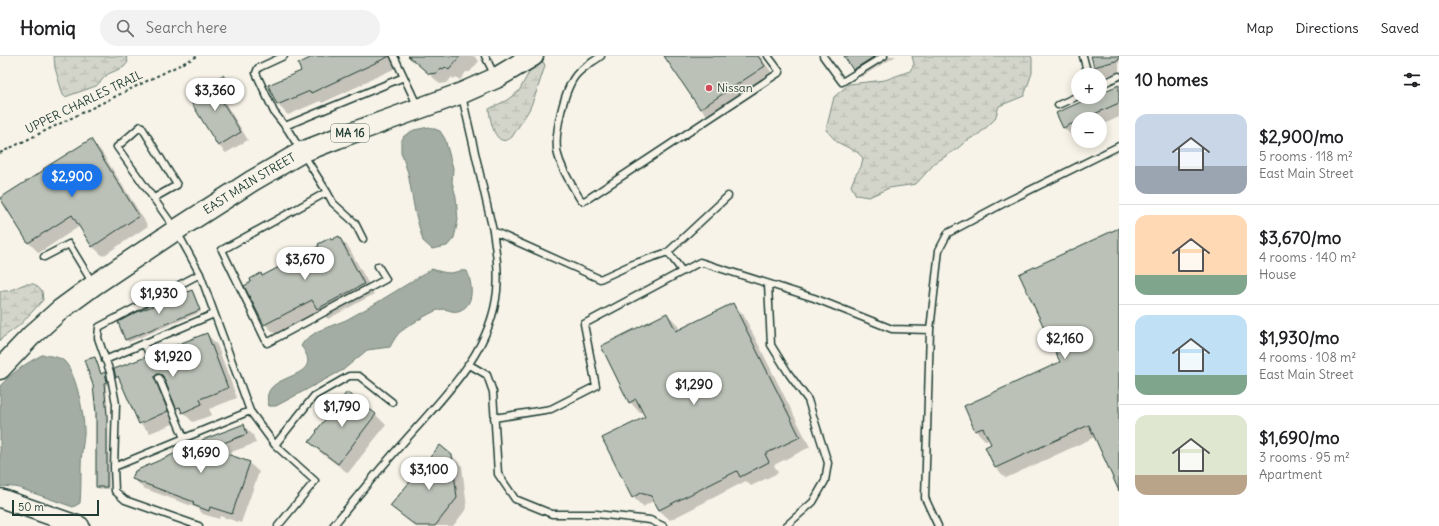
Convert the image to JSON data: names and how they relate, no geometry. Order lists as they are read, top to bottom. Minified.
{"streets":{"main road":["MA 16","EAST MAIN STREET"],"path":["UPPER CHARLES TRAIL"]},"places":["Nissan"],"scale_bar":"50 m","page":{"header":"Homiq","search":"Search here","nav":["Map","Directions","Saved"],"heading":"10 homes","map_buttons":["+","−"],"price":["$3,360","$2,900","$3,670","$1,930","$2,160","$1,920","$1,290","$1,790","$1,690","$3,100"],"list":[{"name":"$2,900/mo","note":"5 rooms · 118 m² · East Main Street"},{"name":"$3,670/mo","note":"4 rooms · 140 m² · House"},{"name":"$1,930/mo","note":"4 rooms · 108 m² · East Main Street"},{"name":"$1,690/mo","note":"3 rooms · 95 m² · Apartment"}],"scale":"50 m"}}
